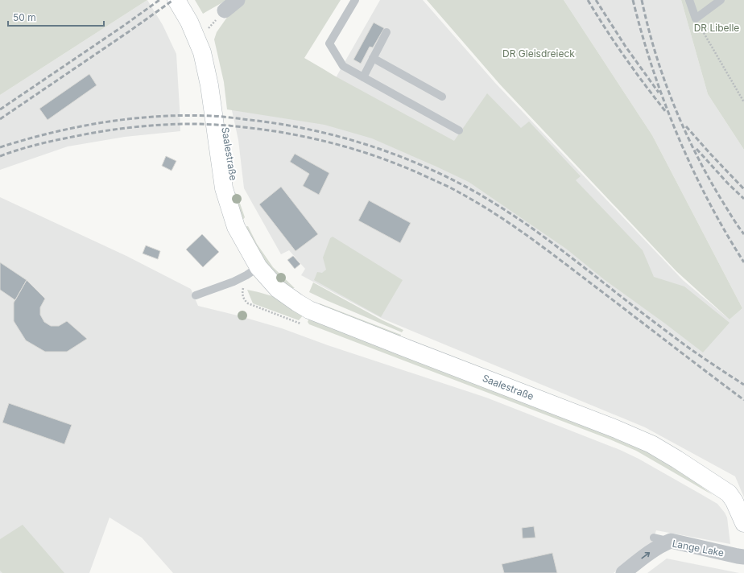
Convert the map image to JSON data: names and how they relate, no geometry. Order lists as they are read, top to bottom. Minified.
{"streets":{"main road":["Saalestraße"],"street":["Lange Lake"]},"one_way":["Lange Lake"],"parks":["DR Libelle","DR Gleisdreieck"],"scale_bar":"50 m"}
